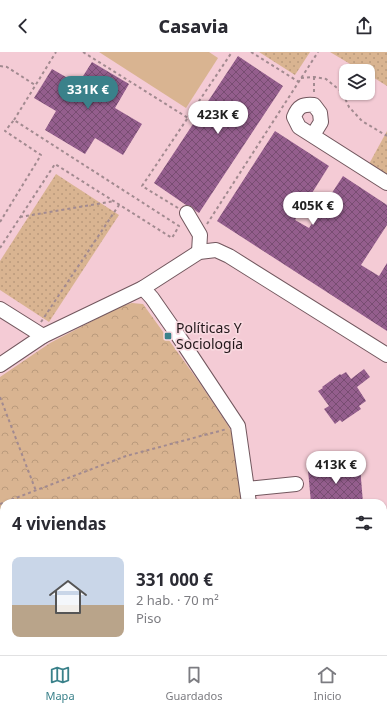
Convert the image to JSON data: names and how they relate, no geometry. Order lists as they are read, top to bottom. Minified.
{"places":{"transit":["Políticas Y Sociología"]},"page":{"header":"Casavia","price":["331K €","423K €","405K €","413K €"],"heading":"4 viviendas","list":[{"name":"331 000 €","note":"2 hab. · 70 m² · Piso"}],"tabs":["Mapa","Guardados","Inicio"]}}
